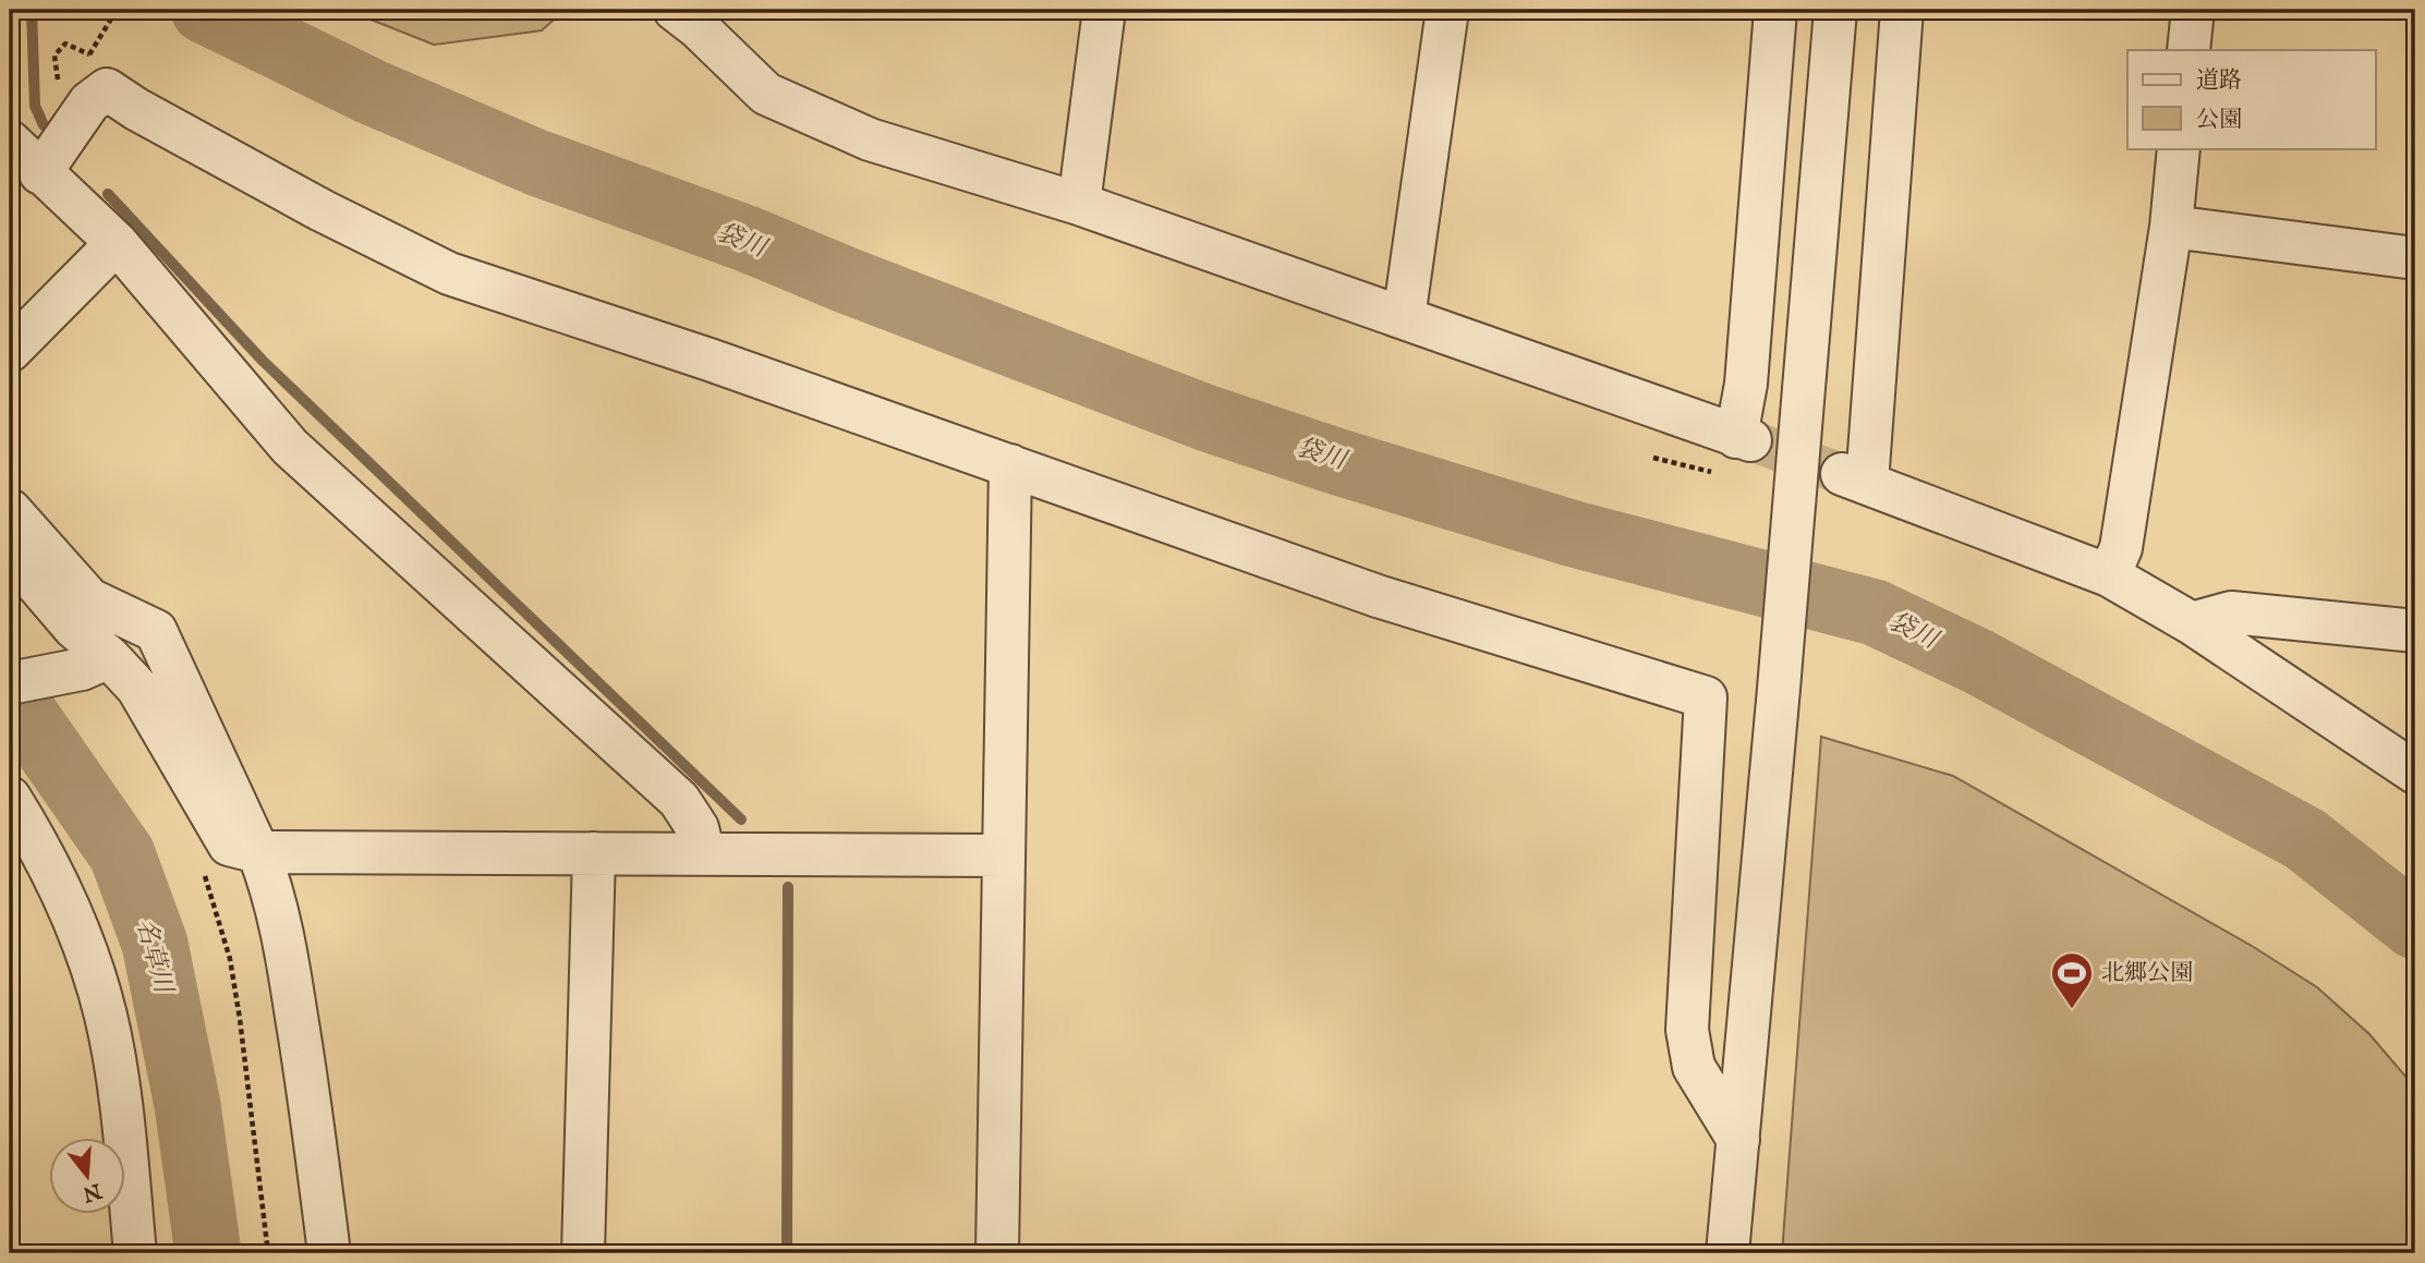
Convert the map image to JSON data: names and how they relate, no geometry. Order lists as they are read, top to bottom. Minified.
{"water":["袋川","名草川"],"places":{"sports":["北郷公園"]},"legend":["道路","公園"],"north":"bottom"}
